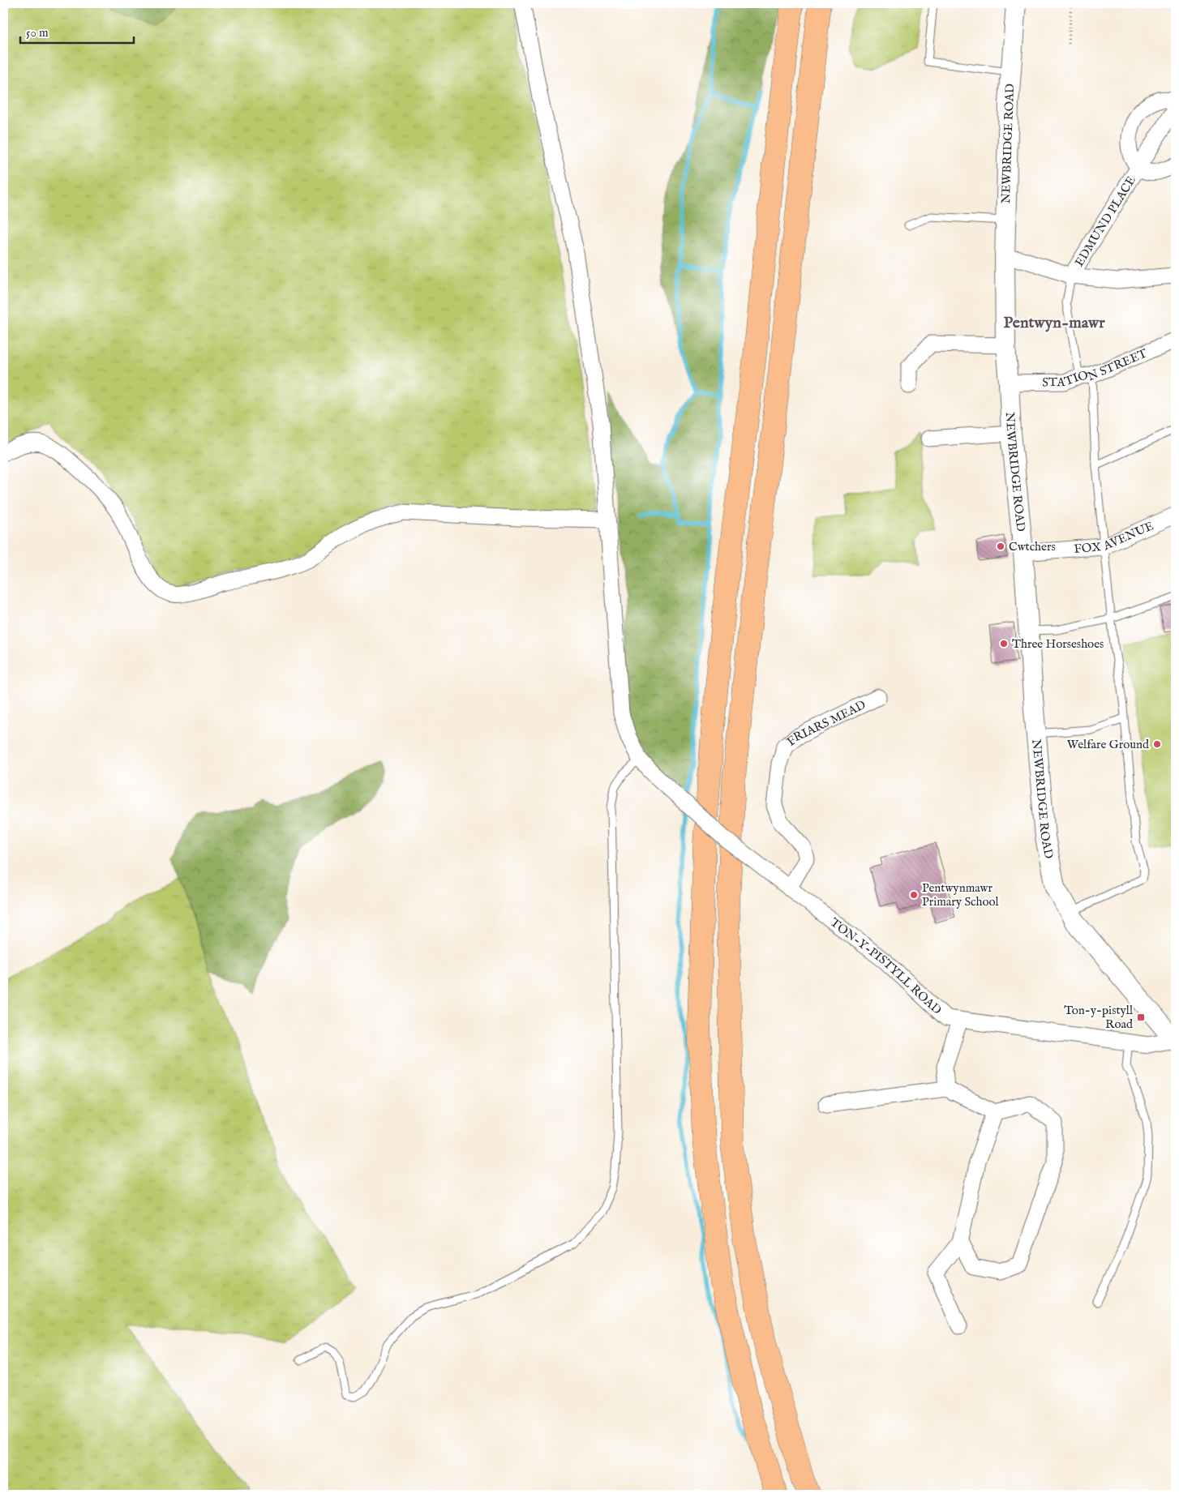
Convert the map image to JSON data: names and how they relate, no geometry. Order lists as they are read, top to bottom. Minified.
{"streets":{"street":["NEWBRIDGE ROAD","EDMUND PLACE","STATION STREET","FOX AVENUE","FRIARS MEAD","TON-Y-PISTYLL ROAD"]},"crossings":[["NEWBRIDGE ROAD","STATION STREET"],["NEWBRIDGE ROAD","FOX AVENUE"],["NEWBRIDGE ROAD","TON-Y-PISTYLL ROAD"],["FRIARS MEAD","TON-Y-PISTYLL ROAD"]],"districts":["Pentwyn-mawr"],"places":{"other":["Cwtchers","Three Horseshoes","Welfare Ground","Pentwynmawr Primary School"],"transit":["Ton-y-pistyll Road"]},"scale_bar":"50 m"}
